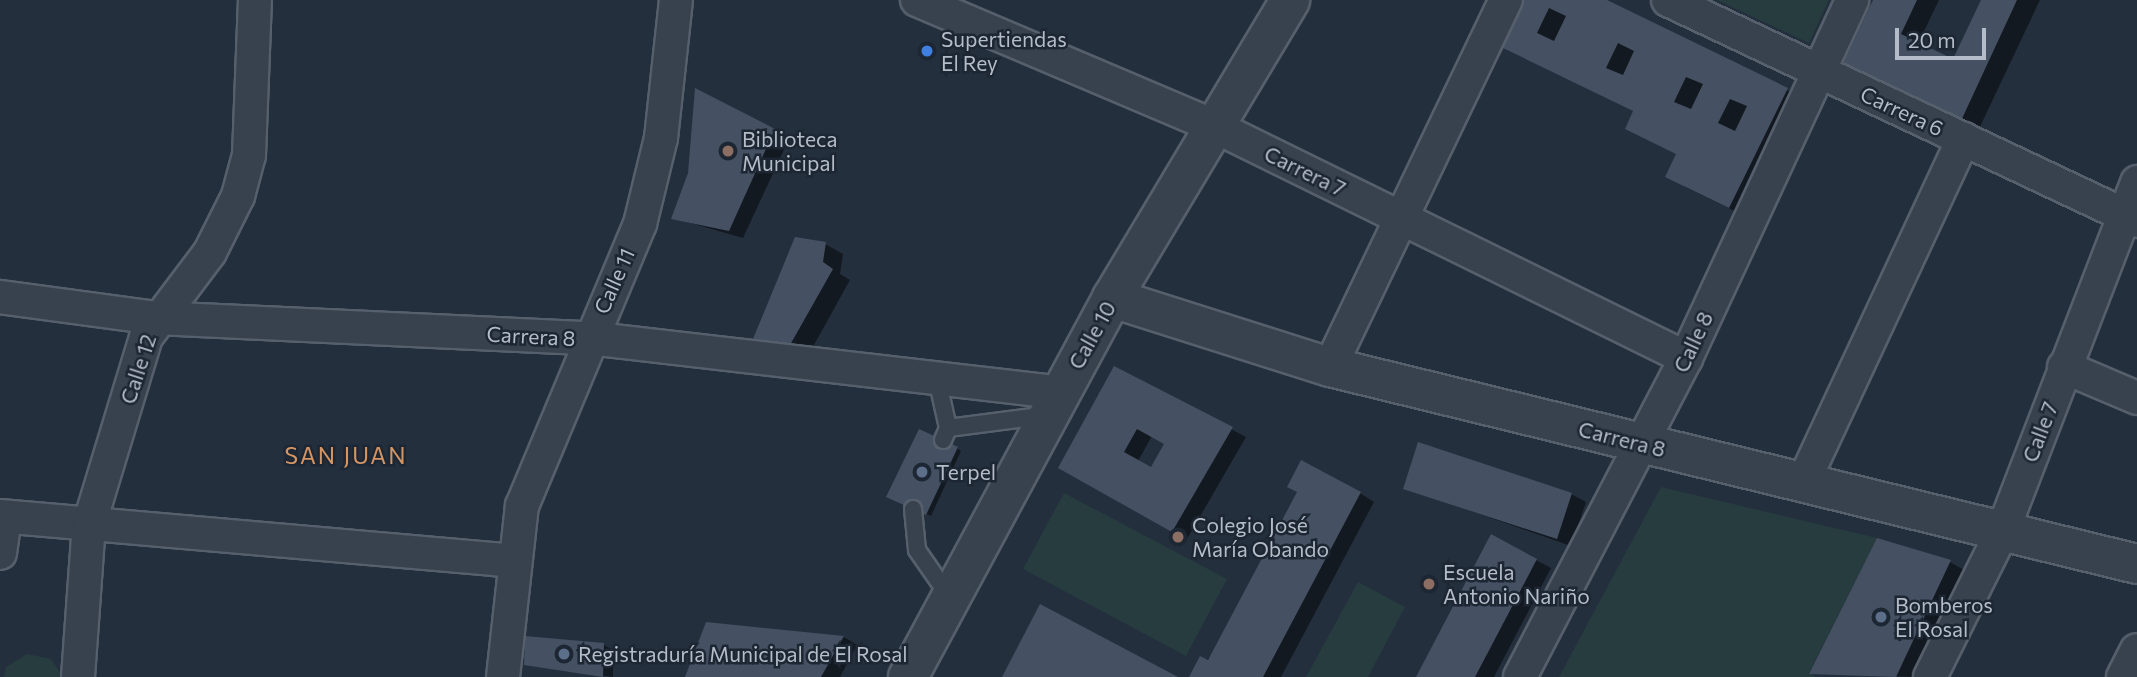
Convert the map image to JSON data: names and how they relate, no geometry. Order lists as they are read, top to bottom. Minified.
{"streets":{"street":["Carrera 6","Carrera 7","Calle 11","Calle 10","Carrera 8","Calle 8","Calle 12","Calle 7"]},"crossings":[["Carrera 6","Calle 8"],["Carrera 6","Calle 7"],["Carrera 7","Calle 10"],["Carrera 7","Calle 8"],["Calle 11","Carrera 8"],["Calle 10","Carrera 8"],["Carrera 8","Calle 8"],["Carrera 8","Calle 12"],["Carrera 8","Calle 7"]],"districts":["SAN JUAN"],"places":["Supertiendas El Rey","Biblioteca Municipal","Terpel","Colegio José María Obando","Escuela Antonio Nariño","Bomberos El Rosal","Registraduría Municipal de El Rosal"],"scale_bar":"20 m"}
